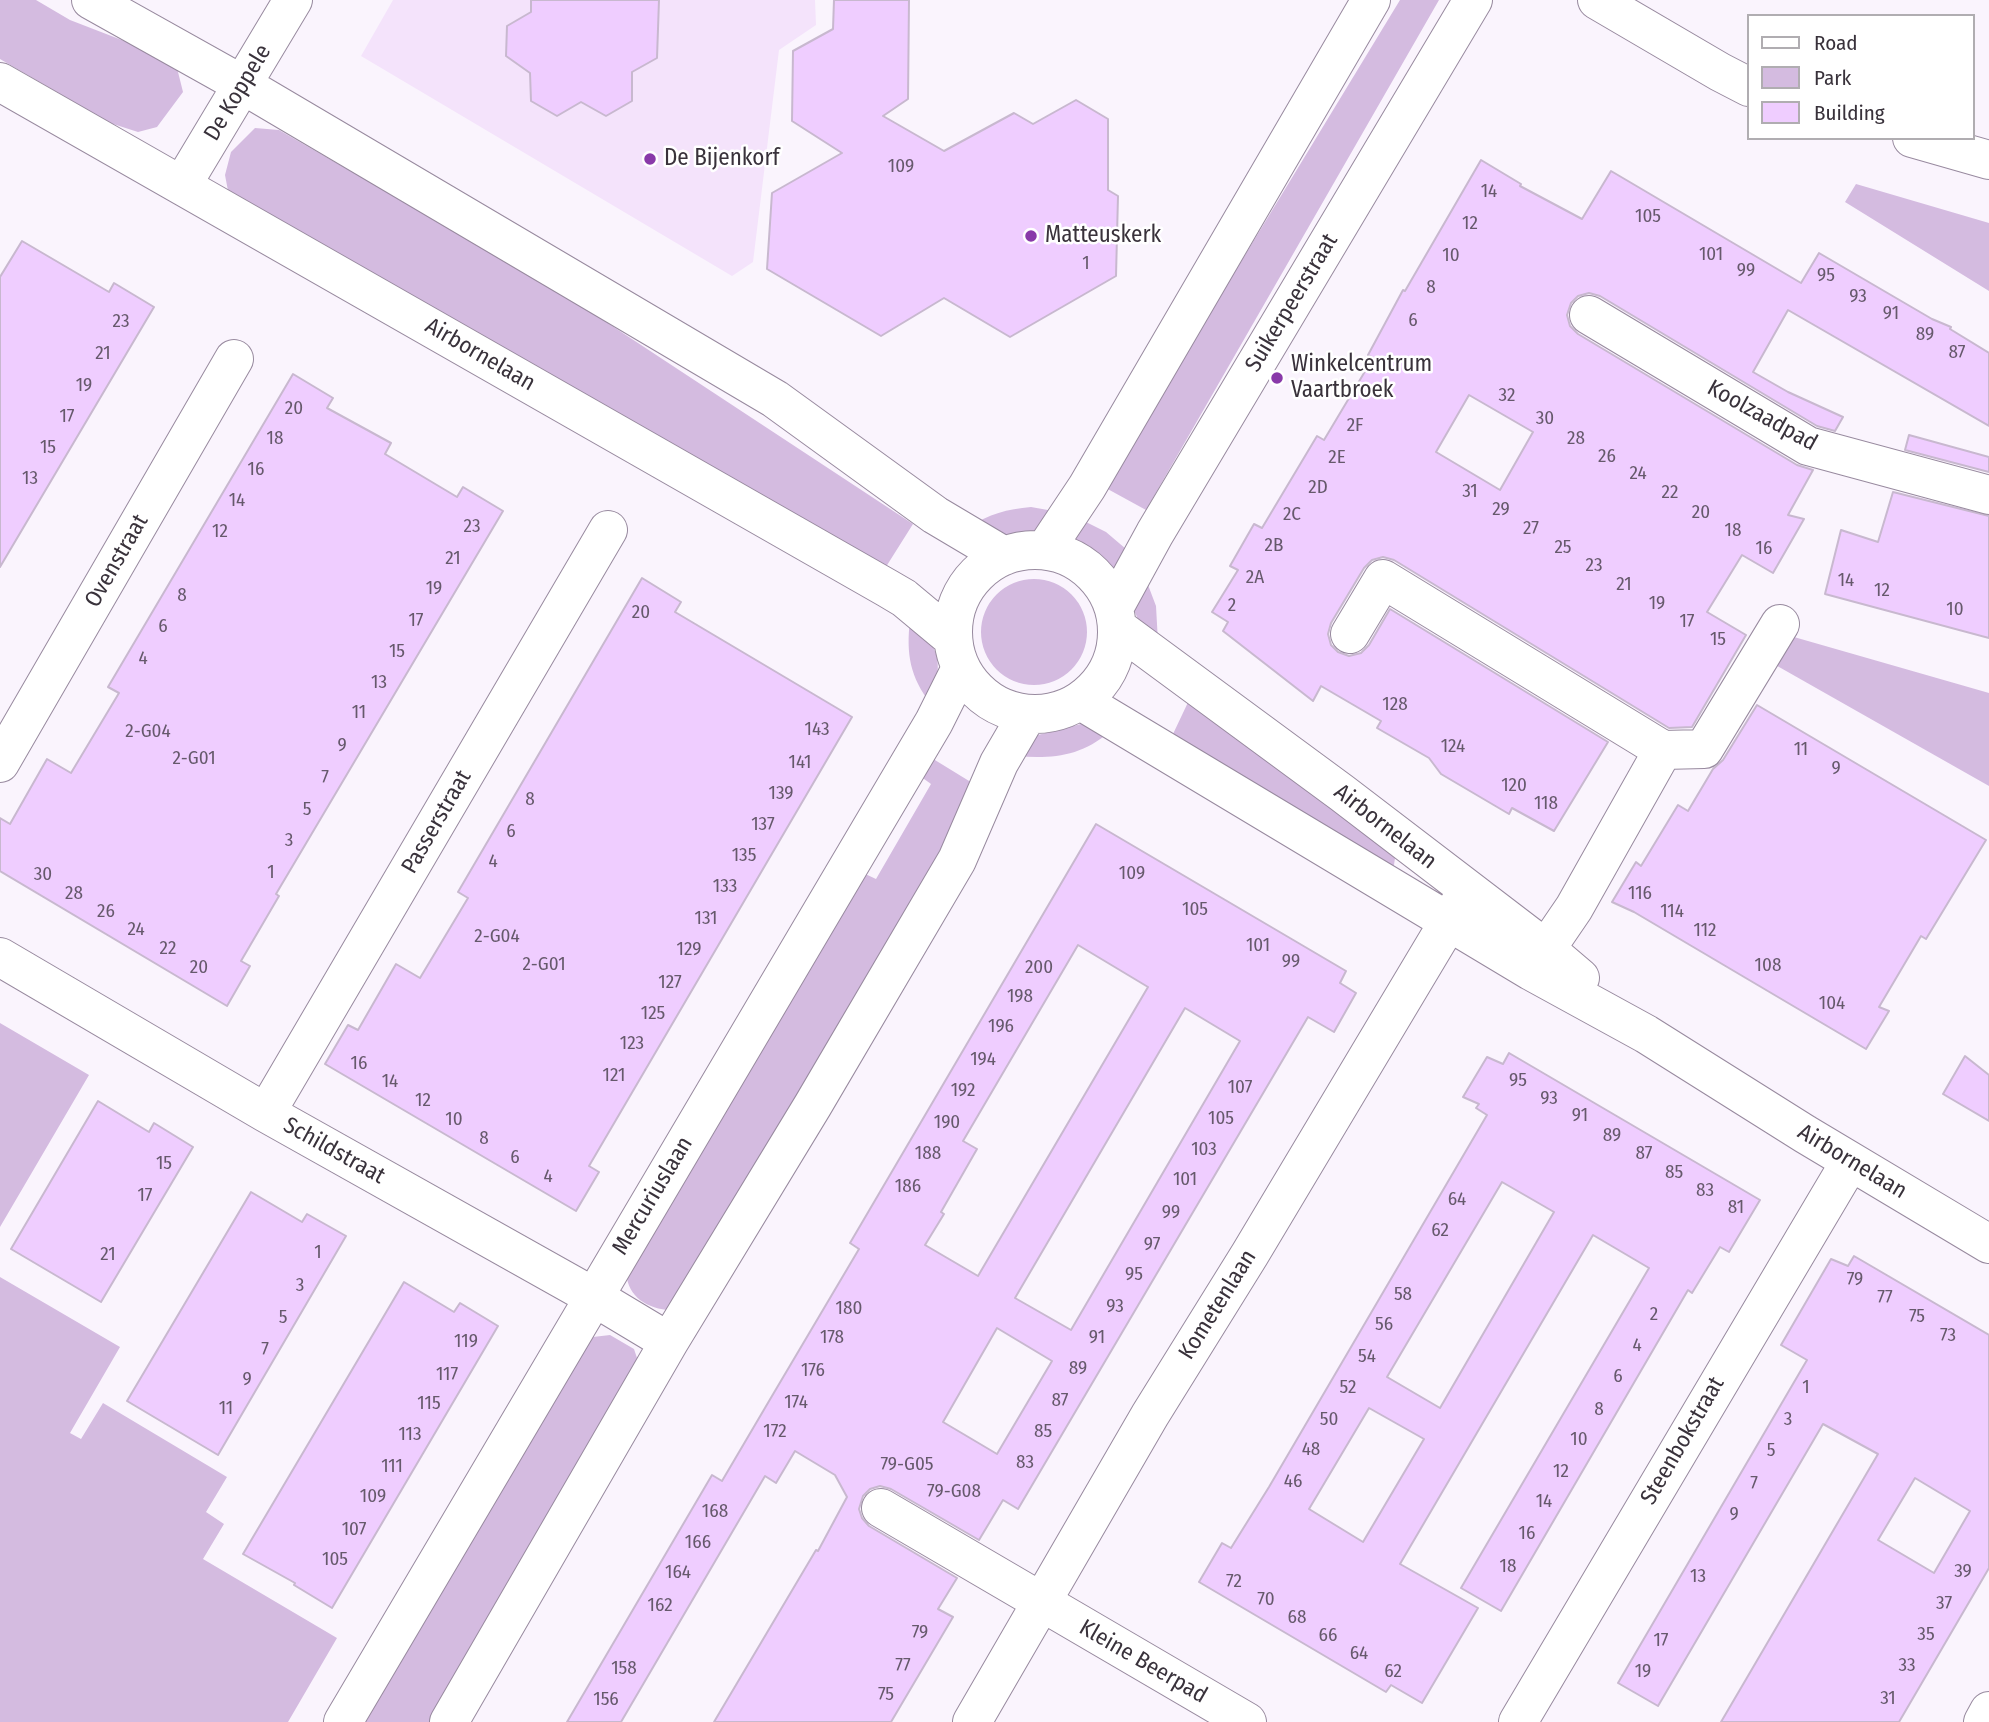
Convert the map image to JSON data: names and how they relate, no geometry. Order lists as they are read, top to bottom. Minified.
{"streets":{"street":["De Koppele","Suikerpeerstraat","Airbornelaan","Koolzaadpad","Ovenstraat","Passerstraat","Schildstraat","Mercuriuslaan","Kometenlaan","Steenbokstraat","Kleine Beerpad"]},"crossings":[["De Koppele","Airbornelaan"],["Suikerpeerstraat","Airbornelaan"],["Suikerpeerstraat","Mercuriuslaan"],["Airbornelaan","Mercuriuslaan"],["Airbornelaan","Kometenlaan"],["Airbornelaan","Steenbokstraat"],["Passerstraat","Schildstraat"],["Schildstraat","Mercuriuslaan"],["Kometenlaan","Kleine Beerpad"]],"places":["De Bijenkorf","Matteuskerk","Winkelcentrum Vaartbroek"],"house_numbers":["109","14","105","12","101","10","1","99","95","8","93","91","6","23","89","87","21","19","32","20","17","30","2F","18","28","15","26","2E","16","24","13","2D","31","22","14","29","20","2C","23","27","18","12","2B","25","16","21","23","2A","14","21","19","12","8","19","2","10","20","17","17","6","15","15","4","13","128","11","143","2-G04","9","124","11","2-G01","141","9","7","120","139","8","118","5","137","6","3","135","4","1","109","30","133","28","116","105","26","114","131","24","112","2-G04","101","22","129","99","2-G01","108","20","200","127","198","104","125","196","123","194","16","121","95","14","107","192","93","12","91","105","10","190","89","8","103","188","87","6","15","85","4","101","186","83","17","64","81","99","62","97","1","21","95","79","3","58","77","93","180","2","75","5","56","73","178","91","119","4","7","54","89","176","117","6","9","52","1","87","174","115","11","8","50","3","172","85","113","10","48","5","83","79-G05","111","12","46","7","79-G08","109","14","168","9","107","16","166","105","18","39","164","13","72","70","37","162","68","79","35","66","17","64","77","33","158","62","19","75","31","156"],"legend":["Road","Park","Building"]}
